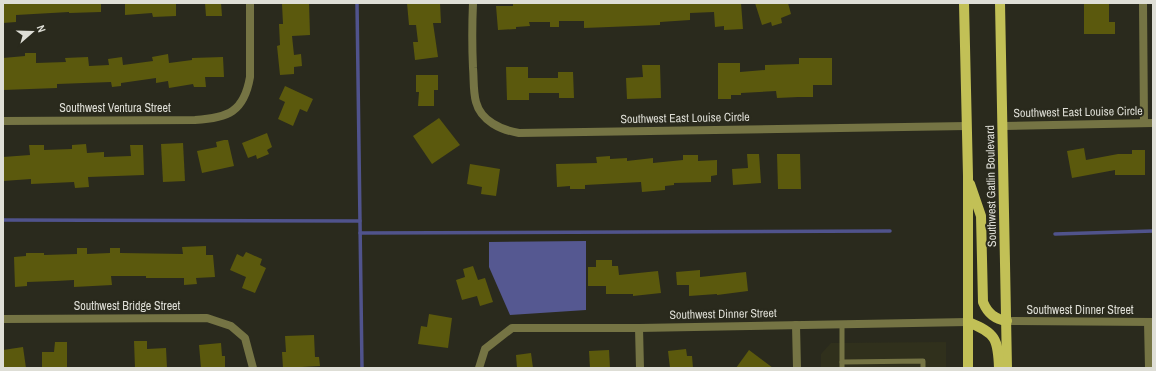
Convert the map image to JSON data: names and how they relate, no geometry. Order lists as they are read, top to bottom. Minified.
{"streets":{"main road":["Southwest Gatlin Boulevard"],"street":["Southwest Ventura Street","Southwest East Louise Circle","Southwest Bridge Street","Southwest Dinner Street"]},"crossings":[["Southwest East Louise Circle","Southwest Gatlin Boulevard"],["Southwest Gatlin Boulevard","Southwest Dinner Street"]],"north":"right"}
